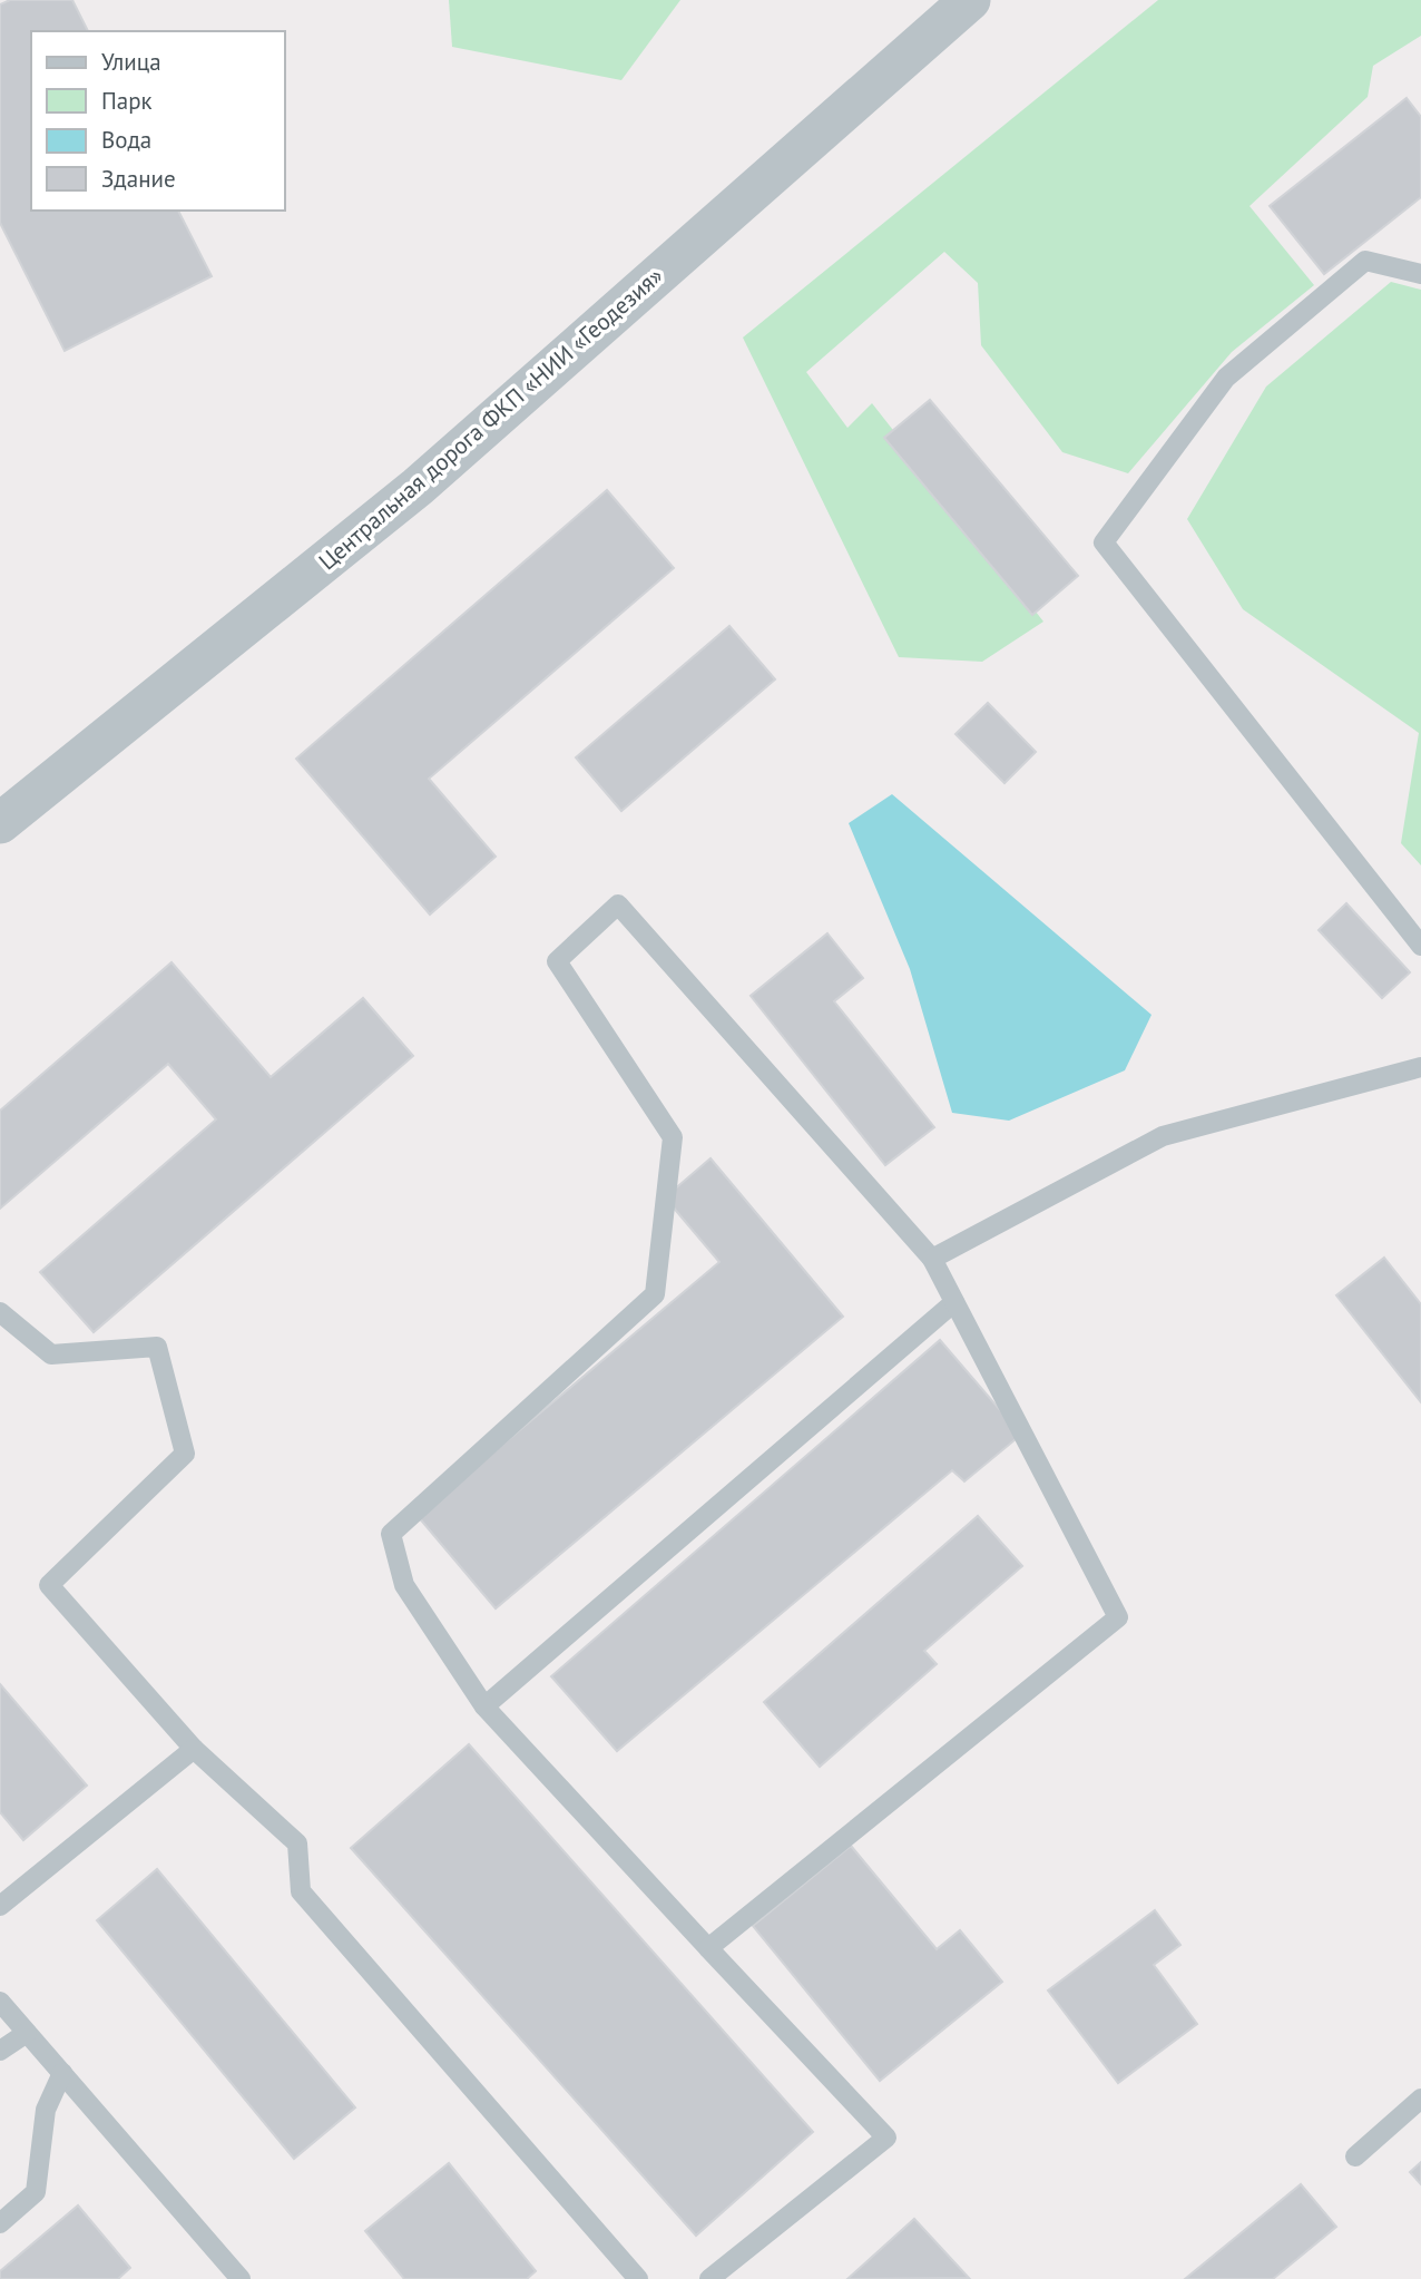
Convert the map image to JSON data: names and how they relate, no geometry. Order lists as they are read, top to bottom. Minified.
{"streets":{"street":["Центральная дорога ФКП «НИИ «Геодезия»"]},"legend":["Улица","Парк","Вода","Здание"]}
